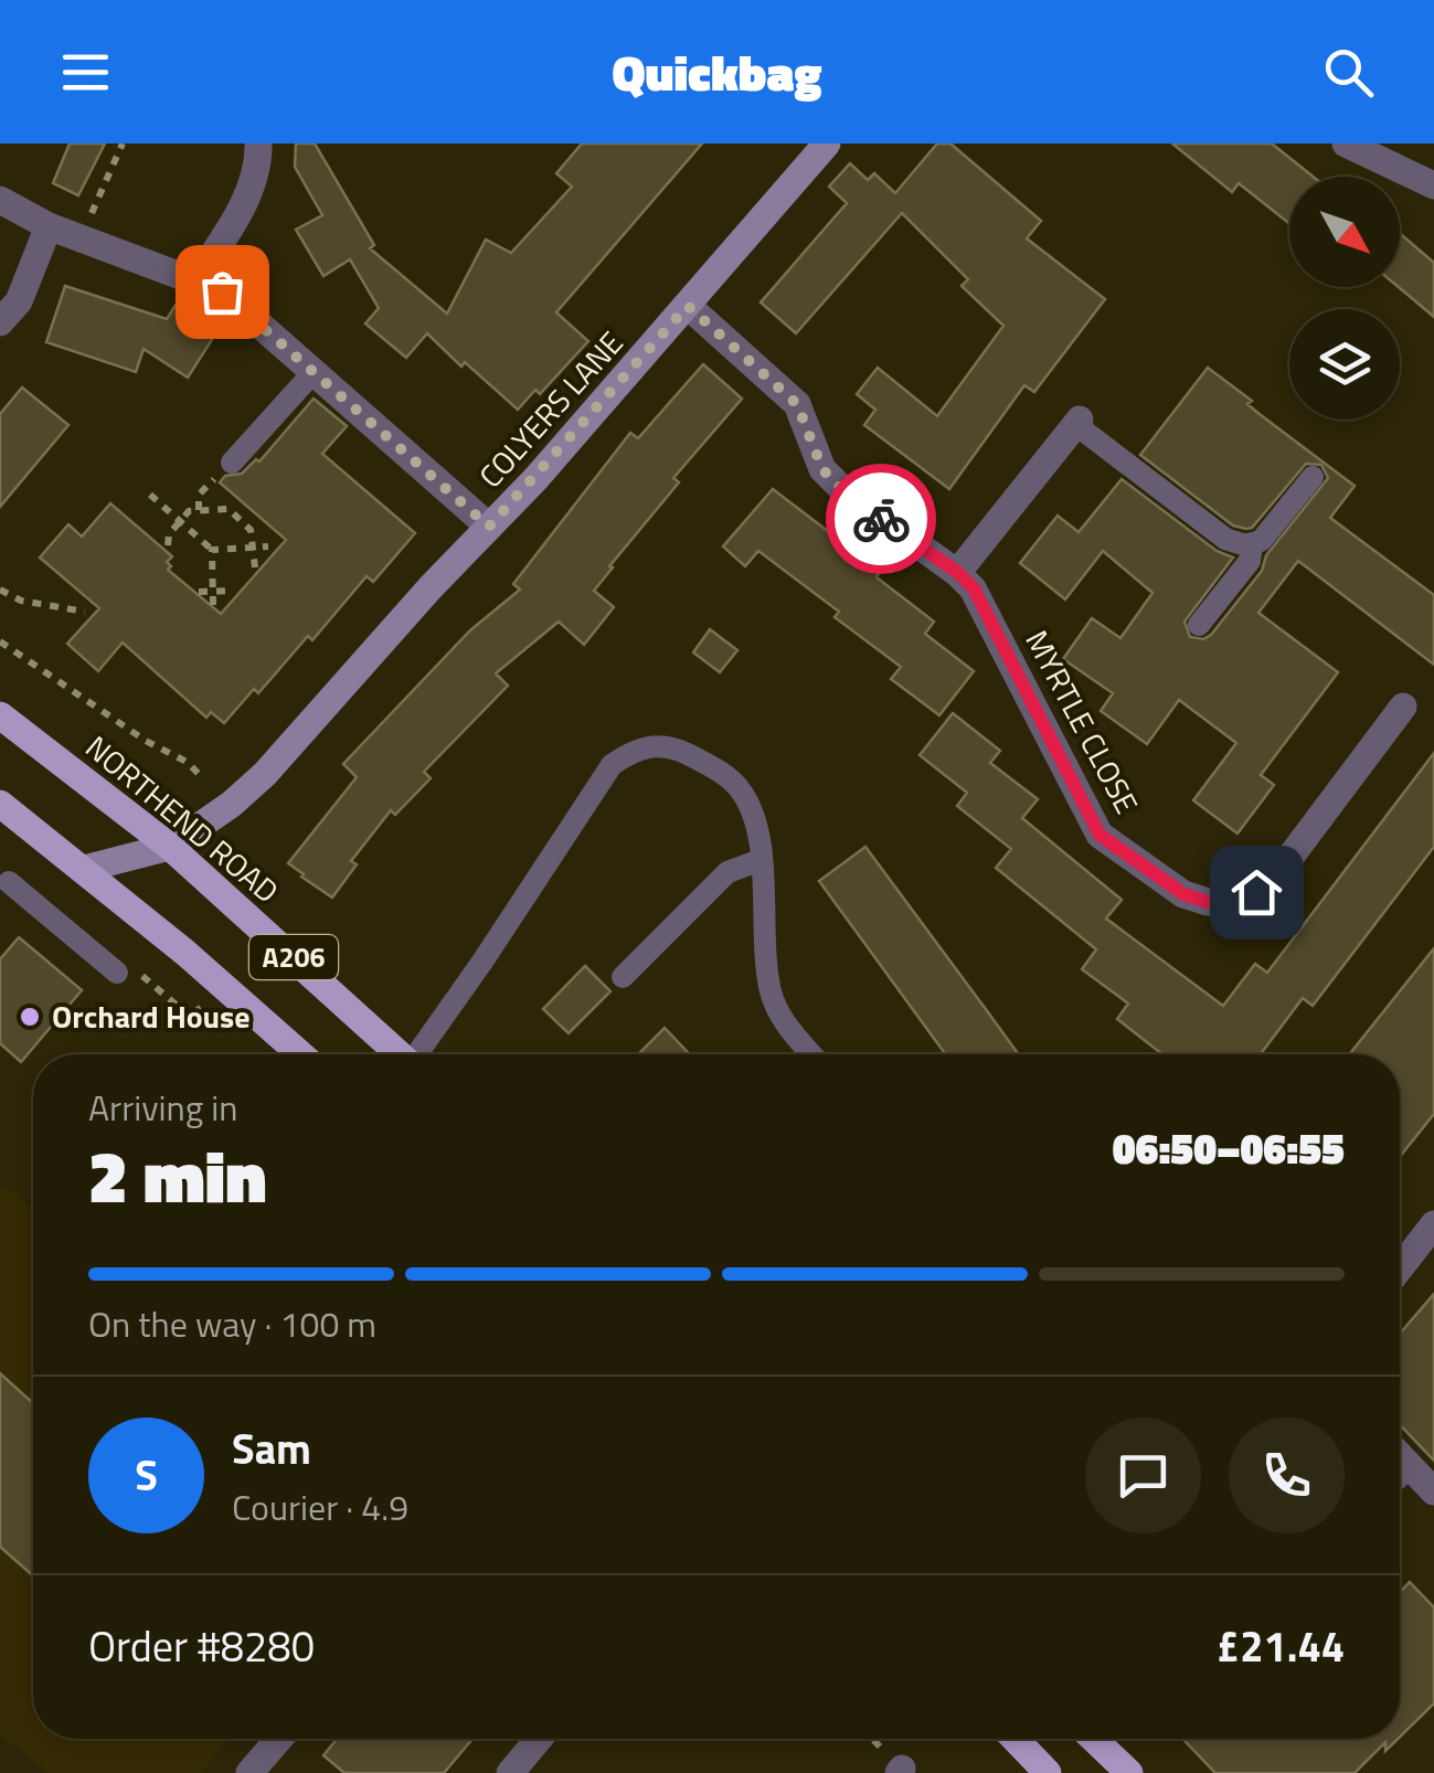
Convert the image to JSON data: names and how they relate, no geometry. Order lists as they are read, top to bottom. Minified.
{"streets":{"main road":["NORTHEND ROAD","A206"],"street":["COLYERS LANE","MYRTLE CLOSE"]},"crossings":[["COLYERS LANE","MYRTLE CLOSE"],["COLYERS LANE","NORTHEND ROAD"]],"places":["Orchard House"],"north":"bottom right","page":{"header":"Quickbag","heading":["2 min","Arriving in","06:50–06:55"],"panel":["Sam","Courier · 4.9","Order #8280","£21.44"],"bar":"On the way · 100 m","round":"S"}}
